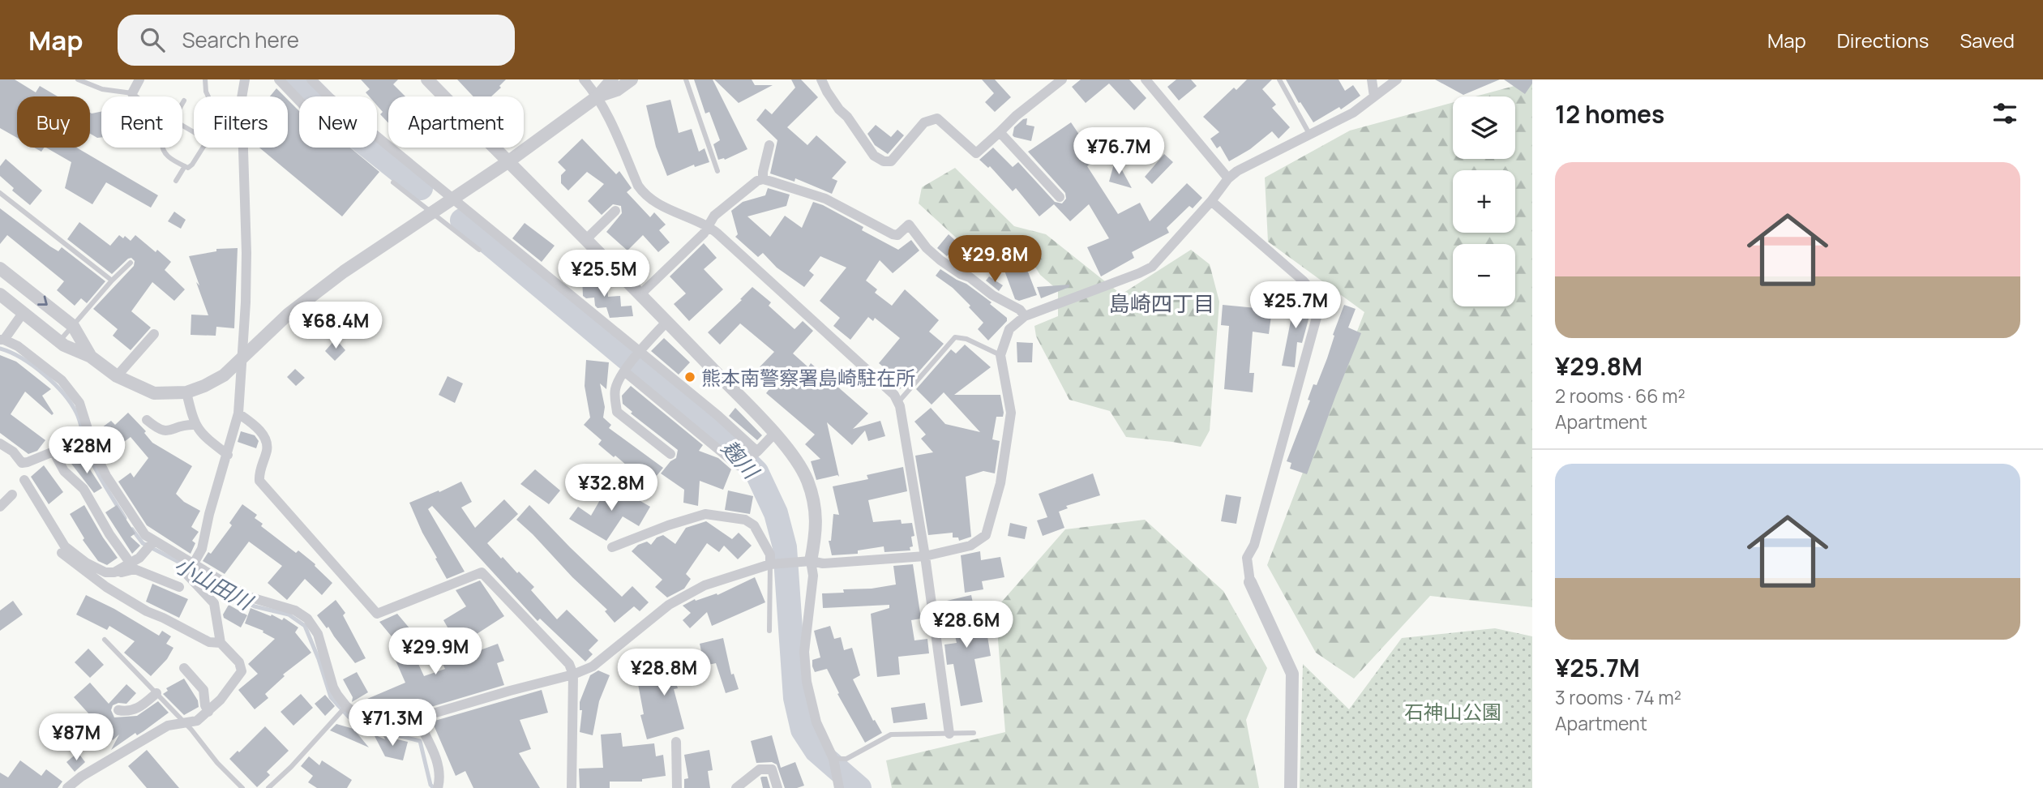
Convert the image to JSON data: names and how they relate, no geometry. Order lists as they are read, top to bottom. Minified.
{"districts":["島崎四丁目"],"water":["麹川","小山田川"],"parks":["石神山公園"],"places":["熊本南警察署島崎駐在所"],"page":{"header":"Map","search":"Search here","nav":["Map","Directions","Saved"],"heading":"12 homes","map_buttons":["+","−"],"chip":["Buy","Rent","Filters","New","Apartment"],"price":["¥76.7M","¥29.8M","¥25.5M","¥25.7M","¥68.4M","¥28M","¥32.8M","¥28.6M","¥29.9M","¥28.8M","¥71.3M","¥87M"],"list":[{"name":"¥29.8M","note":"2 rooms · 66 m² · Apartment"},{"name":"¥25.7M","note":"3 rooms · 74 m² · Apartment"}]}}
